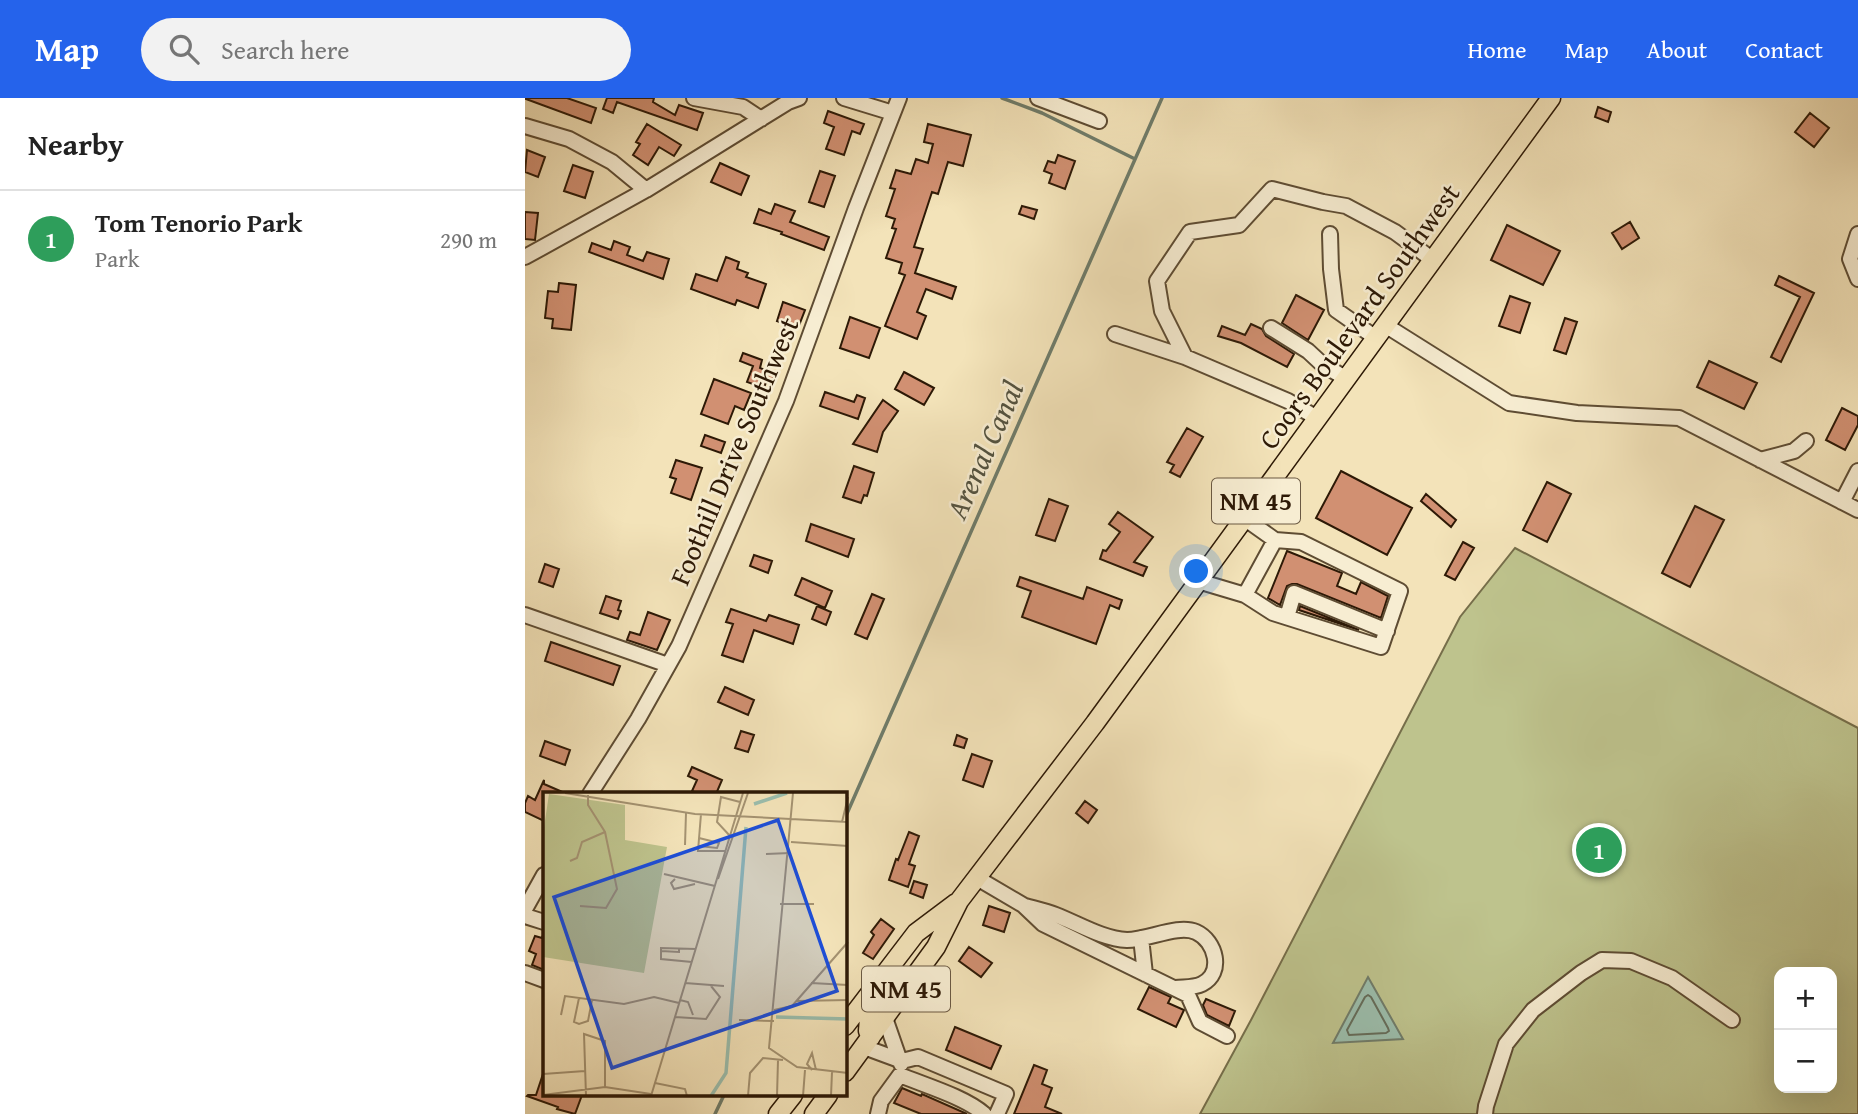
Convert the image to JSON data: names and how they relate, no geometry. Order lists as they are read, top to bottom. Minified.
{"streets":{"main road":["Coors Boulevard Southwest","NM 45"],"street":["Foothill Drive Southwest"]},"water":["Arenal Canal"],"page":{"header":"Map","search":"Search here","nav":["Home","Map","About","Contact"],"heading":"Nearby","list":[{"mark":"1","name":"Tom Tenorio Park","note":"Park","value":"290 m"}],"pins":"1","map_buttons":["+","−"]}}
